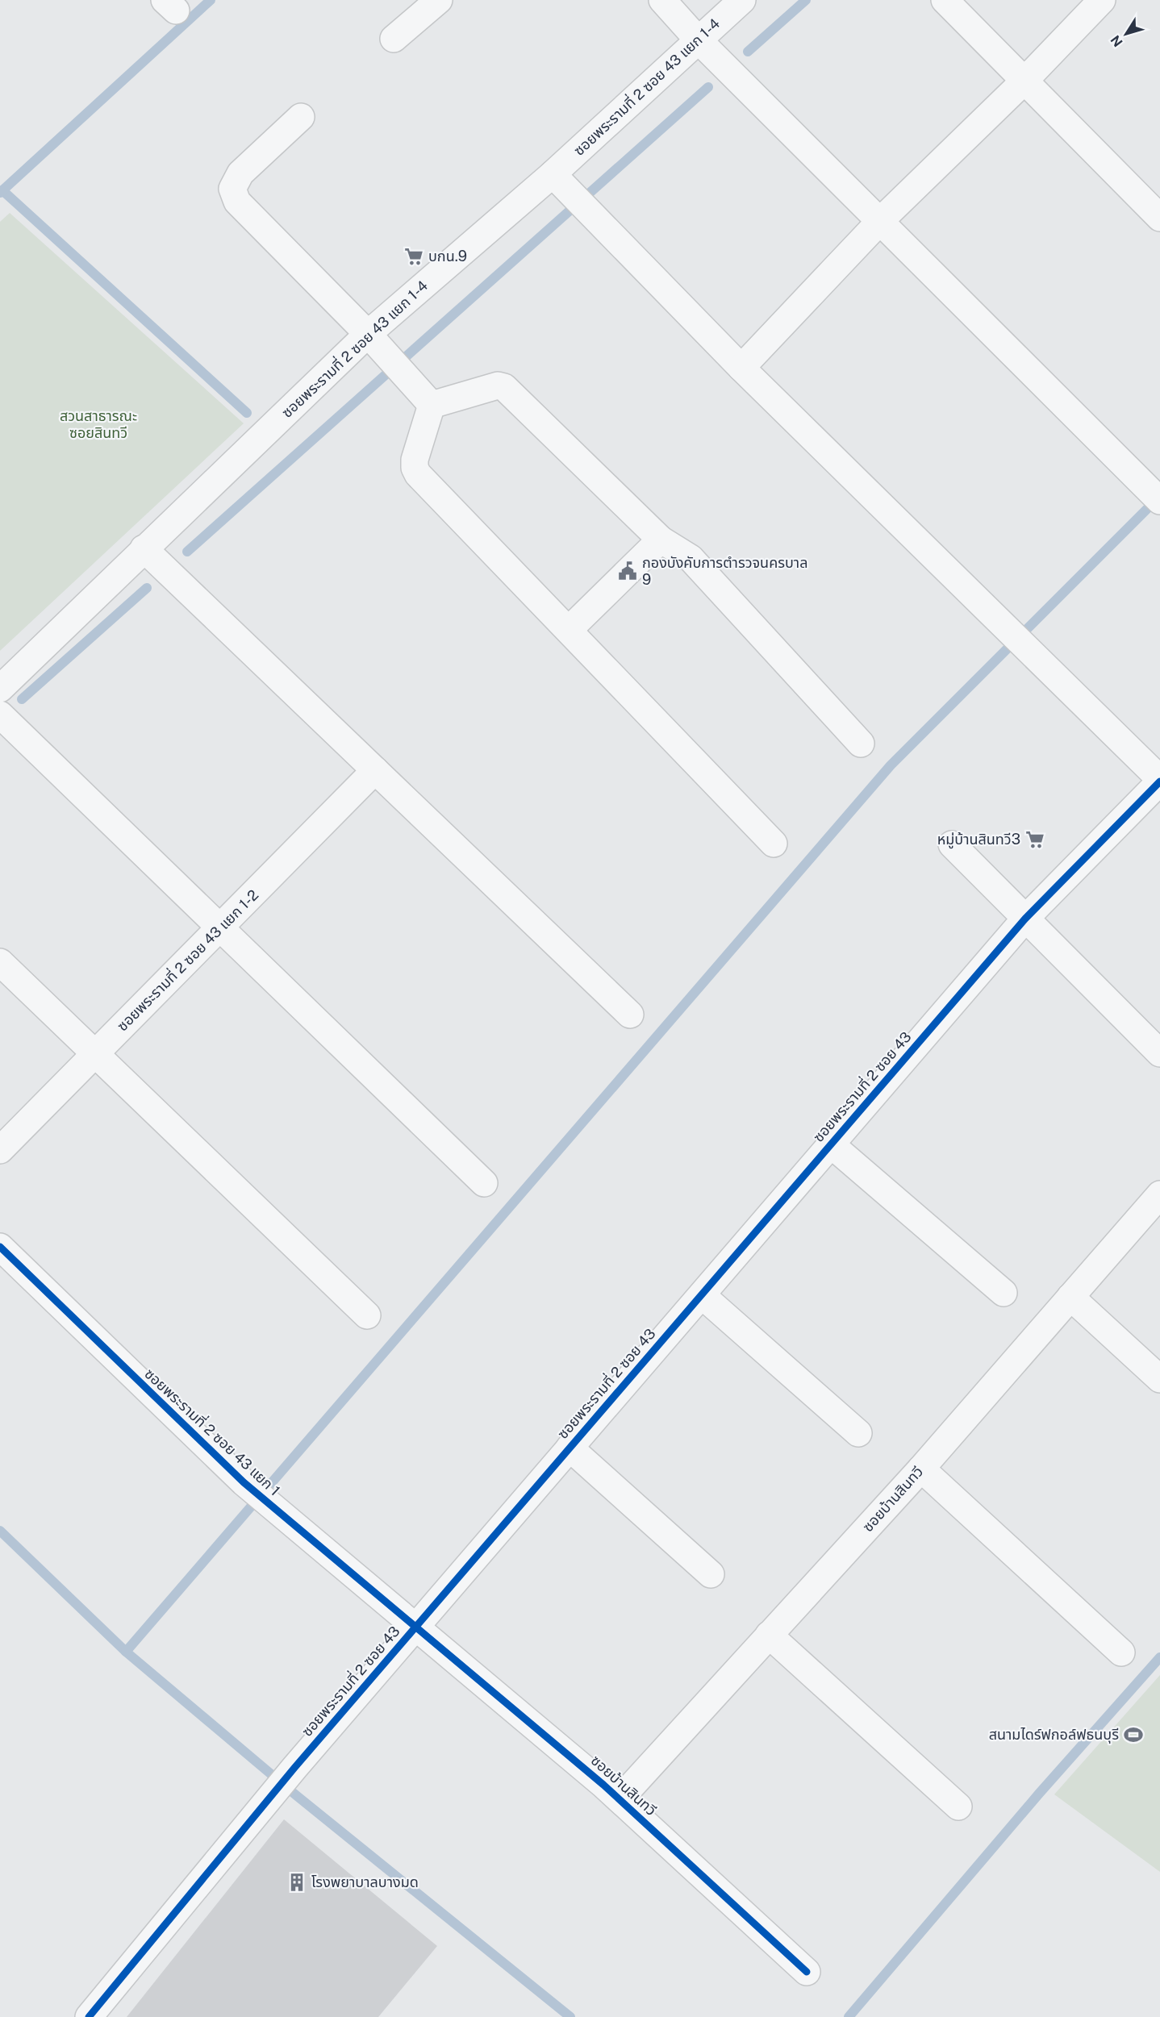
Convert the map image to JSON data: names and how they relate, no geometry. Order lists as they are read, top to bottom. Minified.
{"streets":{"street":["ซอยพระรามที่ 2 ซอย 43 แยก 1-4","ซอยพระรามที่ 2 ซอย 43 แยก 1-2","ซอยพระรามที่ 2 ซอย 43","ซอยพระรามที่ 2 ซอย 43 แยก 1","ซอยบ้านสินทวี"]},"crossings":[["ซอยพระรามที่ 2 ซอย 43","ซอยพระรามที่ 2 ซอย 43 แยก 1"],["ซอยพระรามที่ 2 ซอย 43","ซอยบ้านสินทวี"],["ซอยพระรามที่ 2 ซอย 43 แยก 1","ซอยบ้านสินทวี"]],"parks":["สวนสาธารณะ ซอยสินทวี"],"places":{"supermarket":["บกน.9","หมู่บ้านสินทวี3"],"public building":["กองบังคับการตำรวจนครบาล 9"],"sports":["สนามไดร์ฟกอล์ฟธนบุรี"],"building":["โรงพยาบาลบางมด"]},"north":"bottom left"}
